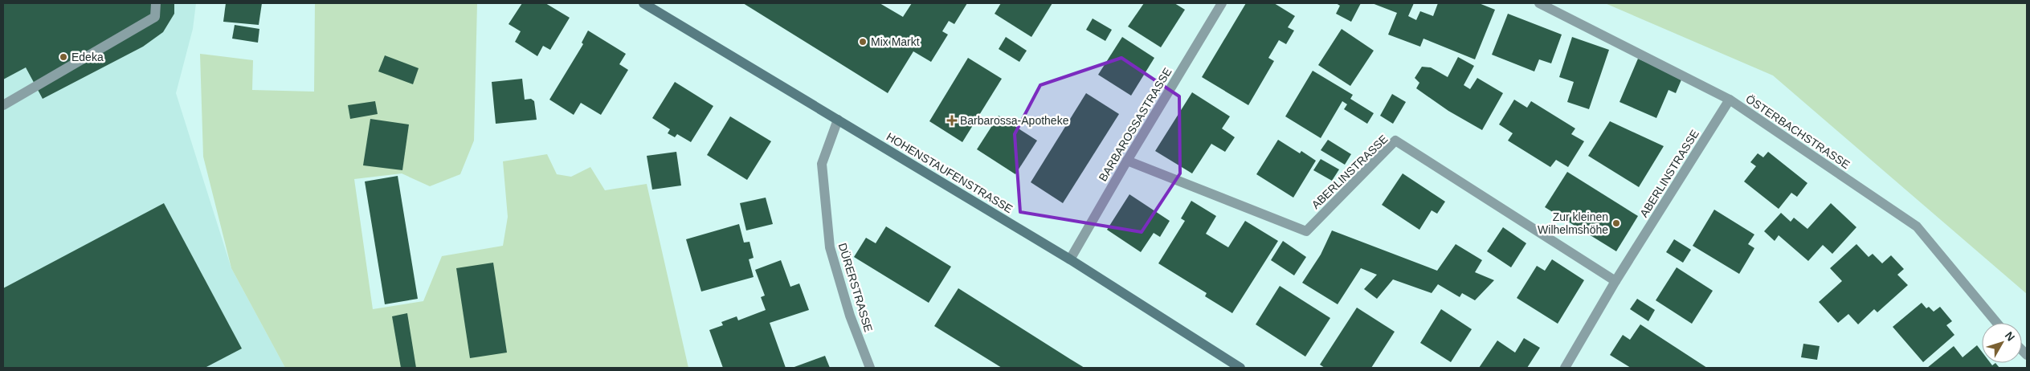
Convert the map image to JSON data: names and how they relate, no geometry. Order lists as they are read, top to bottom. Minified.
{"streets":{"main road":["HOHENSTAUFENSTRASSE"],"street":["BARBAROSSASTRASSE","ÖSTERBACHSTRASSE","ABERLINSTRASSE","DÜRERSTRASSE"]},"crossings":[["BARBAROSSASTRASSE","ABERLINSTRASSE"],["BARBAROSSASTRASSE","HOHENSTAUFENSTRASSE"],["ÖSTERBACHSTRASSE","ABERLINSTRASSE"],["HOHENSTAUFENSTRASSE","DÜRERSTRASSE"]],"places":{"other":["Mix Markt","Edeka","Zur kleinen Wilhelmshöhe"],"health":["Barbarossa-Apotheke"]},"north":"top right"}
